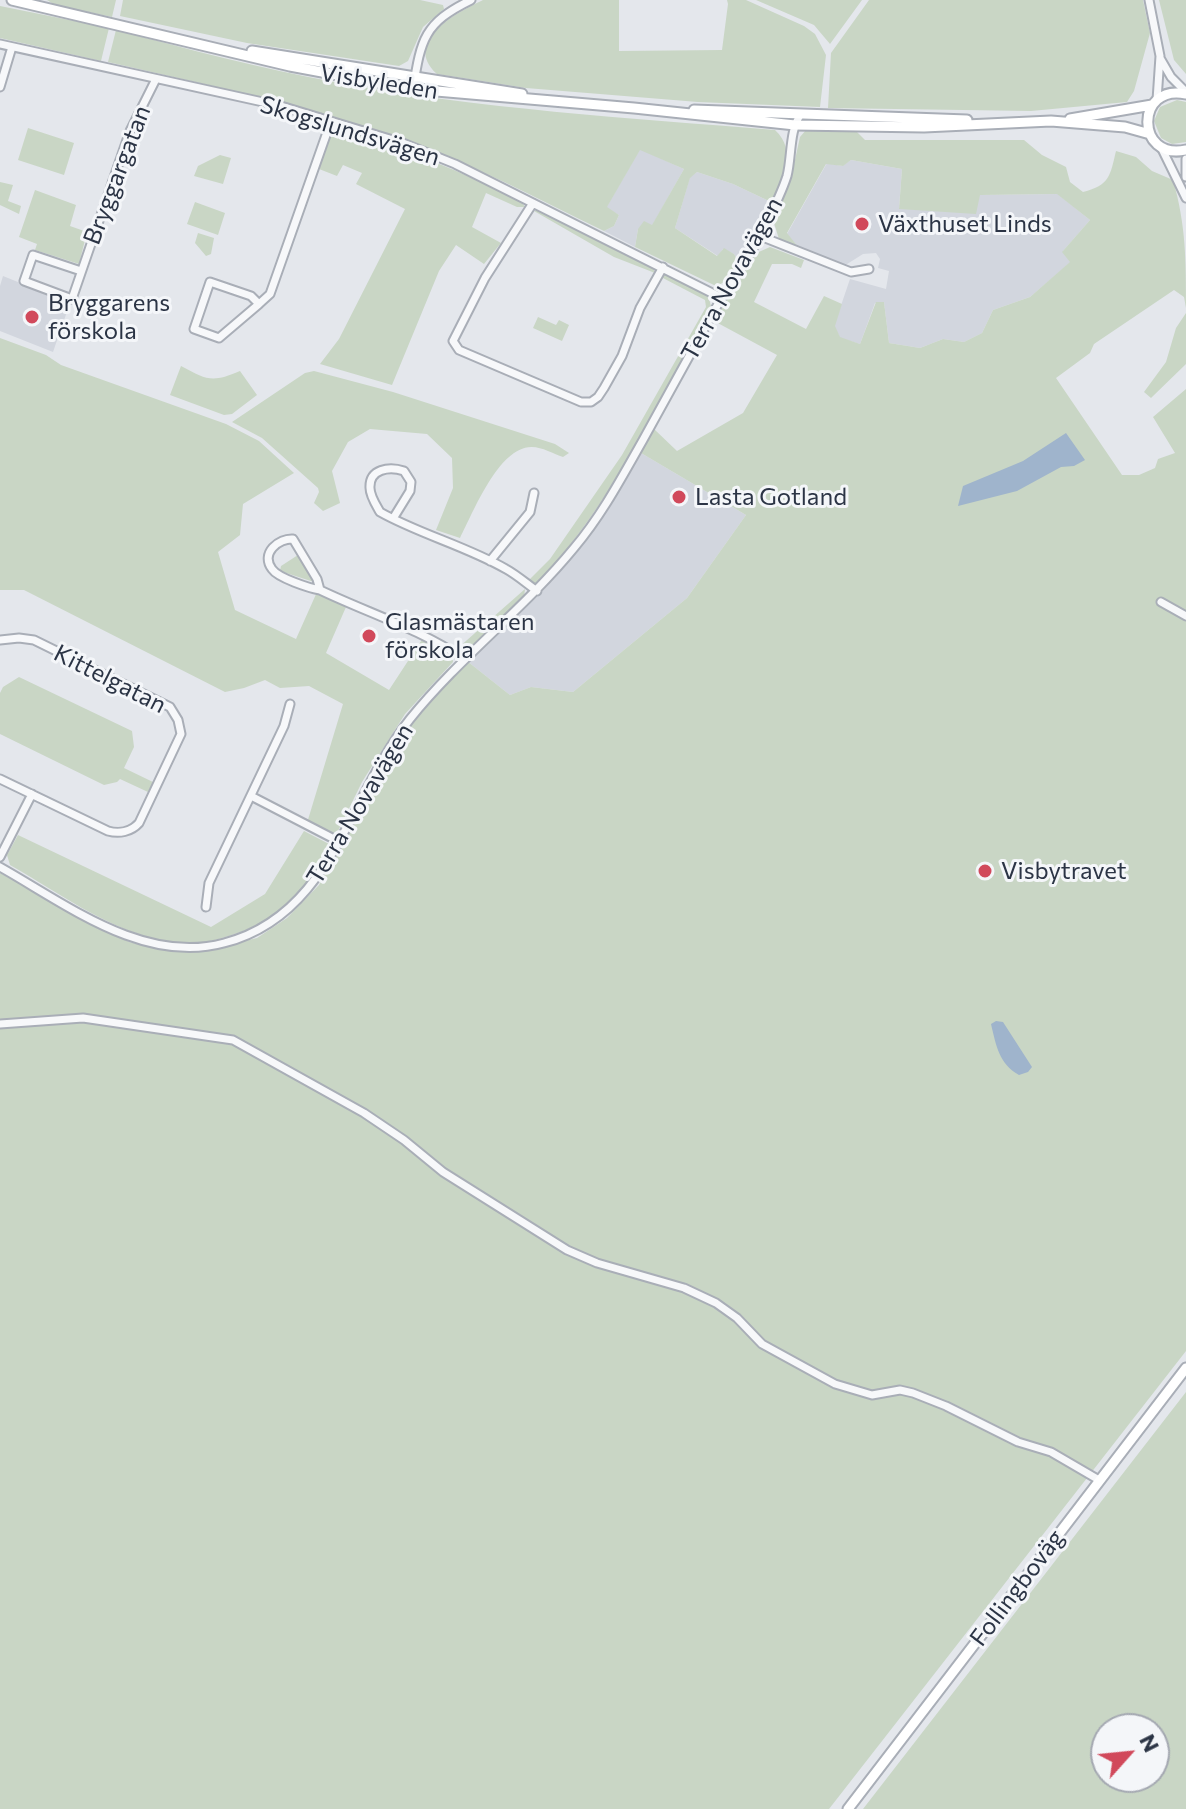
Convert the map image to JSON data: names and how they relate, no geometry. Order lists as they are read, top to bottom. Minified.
{"streets":{"main road":["Visbyleden","Follingboväg"],"street":["Skogslundsvägen","Bryggargatan","Terra Novavägen","Kittelgatan"]},"crossings":[["Visbyleden","Terra Novavägen"],["Skogslundsvägen","Bryggargatan"],["Skogslundsvägen","Terra Novavägen"]],"places":["Växthuset Linds","Bryggarens förskola","Lasta Gotland","Glasmästaren förskola","Visbytravet"],"north":"top right"}
